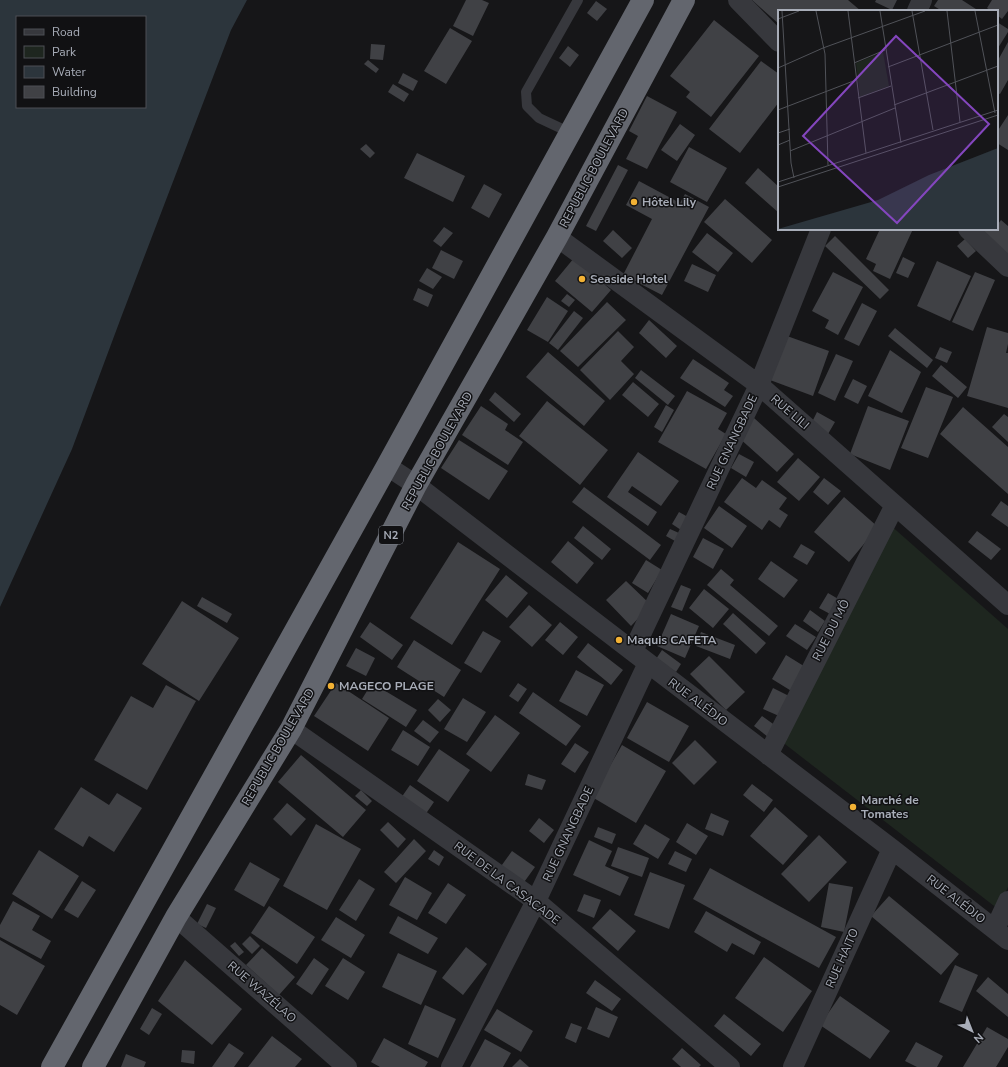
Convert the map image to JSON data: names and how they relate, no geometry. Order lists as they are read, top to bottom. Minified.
{"streets":{"highway":["REPUBLIC BOULEVARD","N2"],"street":["RUE LILI","RUE GNANGBADE","RUE DU MÔ","RUE ALÉDJO","RUE DE LA CASACADE","RUE HAITO","RUE WAZÉLAO"]},"crossings":[["REPUBLIC BOULEVARD","RUE LILI"],["REPUBLIC BOULEVARD","RUE ALÉDJO"],["REPUBLIC BOULEVARD","RUE DE LA CASACADE"],["REPUBLIC BOULEVARD","RUE WAZÉLAO"],["RUE LILI","RUE GNANGBADE"],["RUE LILI","RUE DU MÔ"],["RUE GNANGBADE","RUE ALÉDJO"],["RUE GNANGBADE","RUE DE LA CASACADE"],["RUE DU MÔ","RUE ALÉDJO"],["RUE ALÉDJO","RUE HAITO"]],"places":["Hôtel Lily","Seaside Hotel","Maquis CAFETA","MAGECO PLAGE","Marché de Tomates"],"legend":["Road","Park","Water","Building"],"north":"bottom right"}
